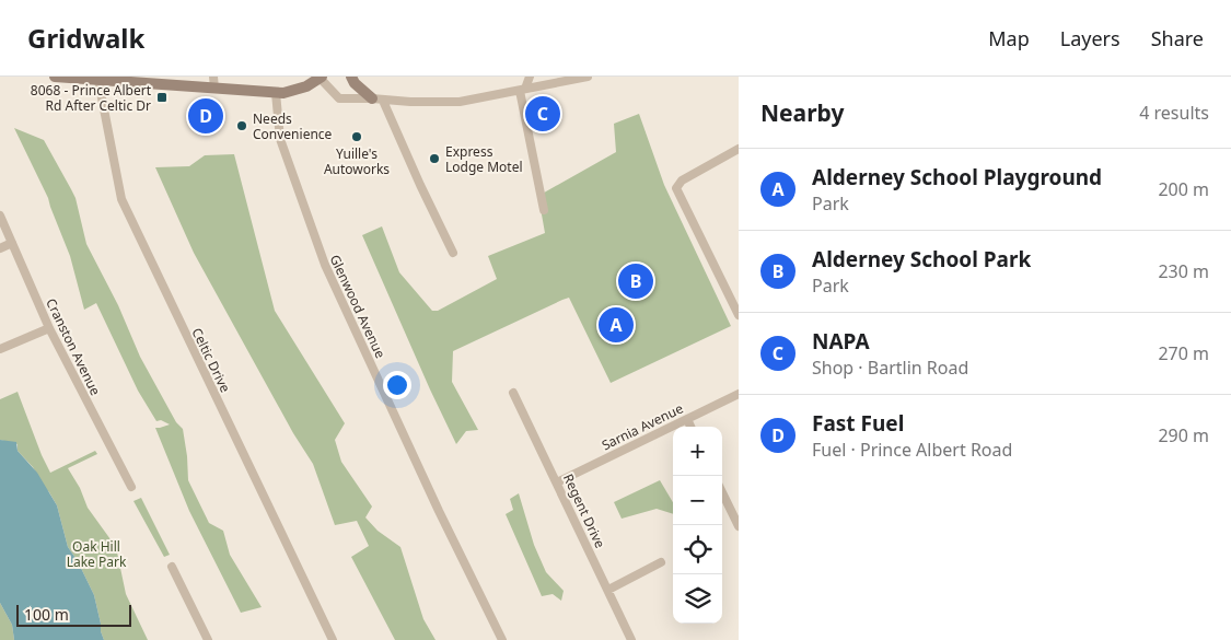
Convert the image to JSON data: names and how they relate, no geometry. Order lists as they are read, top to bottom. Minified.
{"streets":{"street":["Glenwood Avenue","Cranston Avenue","Celtic Drive","Sarnia Avenue","Regent Drive"]},"crossings":[["Sarnia Avenue","Regent Drive"]],"parks":["Oak Hill Lake Park"],"places":{"transit":["8068 - Prince Albert Rd After Celtic Dr"],"other":["Needs Convenience","Yuille's Autoworks","Express Lodge Motel"]},"scale_bar":"100 m","page":{"header":"Gridwalk","nav":["Map","Layers","Share"],"heading":["Nearby","4 results"],"pins":["C","D","B","A"],"list":[{"mark":"A","name":"Alderney School Playground","note":"Park","value":"200 m"},{"mark":"B","name":"Alderney School Park","note":"Park","value":"230 m"},{"mark":"C","name":"NAPA","note":"Shop · Bartlin Road","value":"270 m"},{"mark":"D","name":"Fast Fuel","note":"Fuel · Prince Albert Road","value":"290 m"}],"map_buttons":["+","−"],"scale":"100 m"}}
